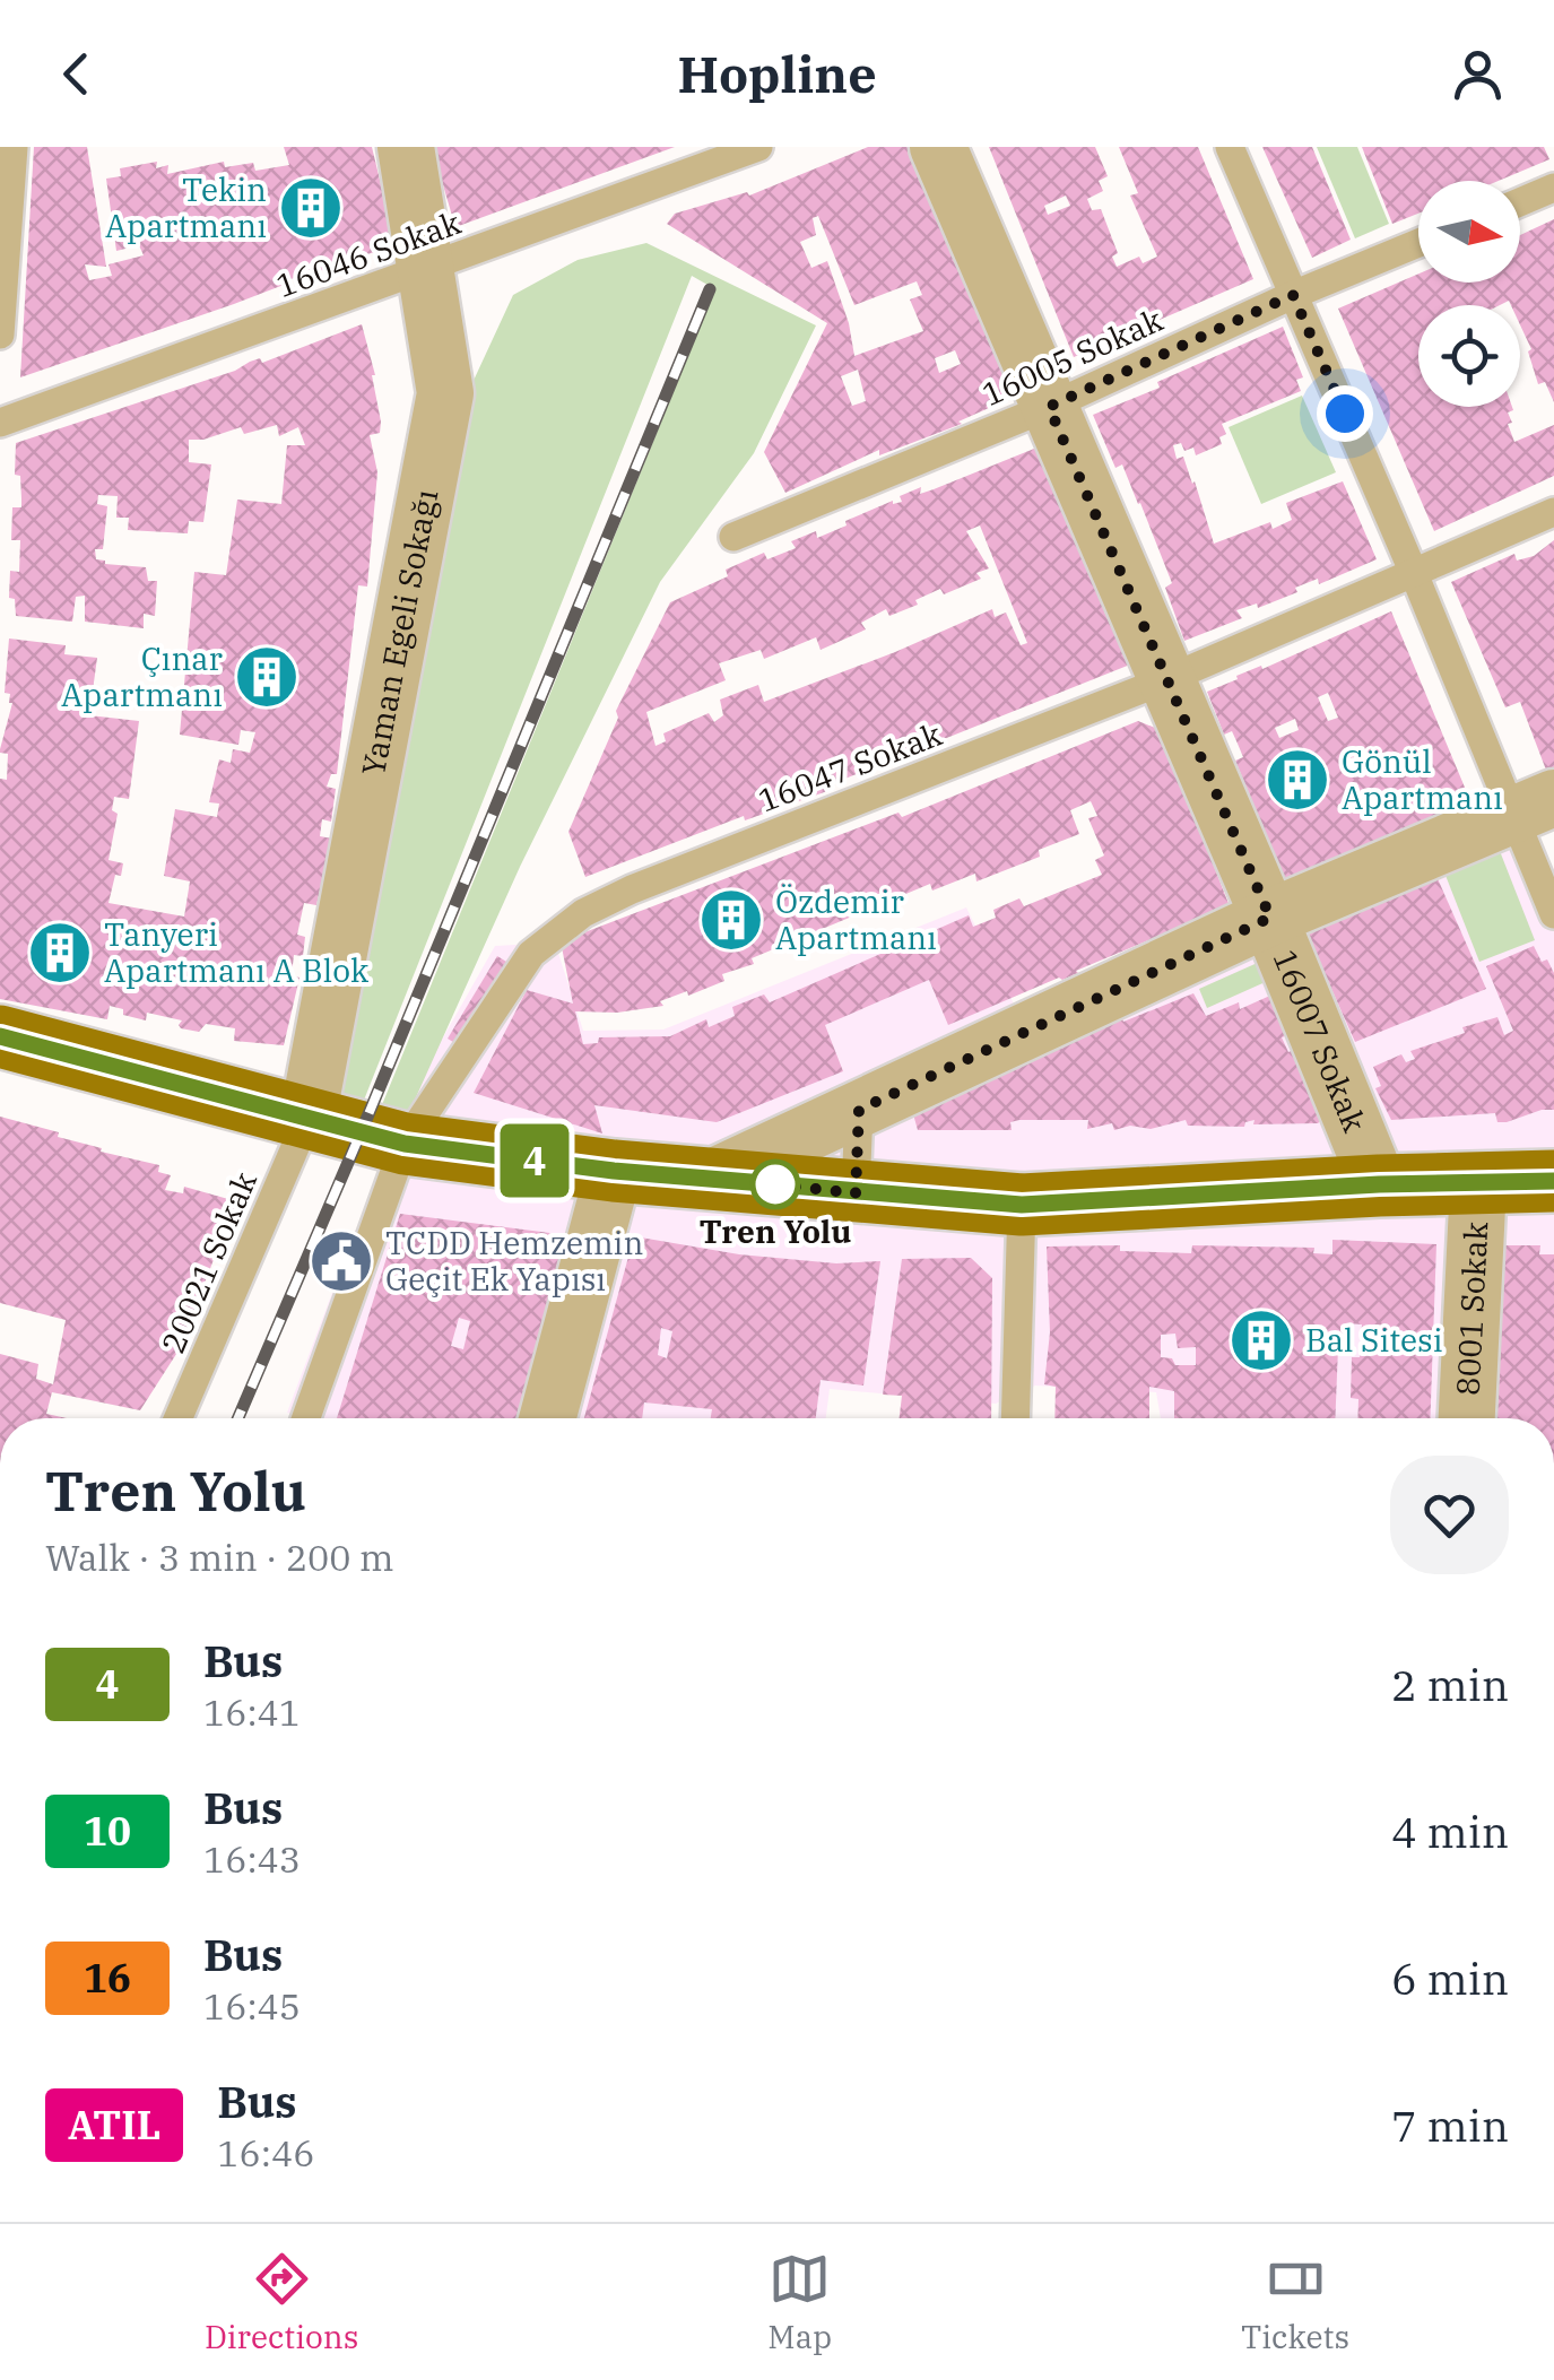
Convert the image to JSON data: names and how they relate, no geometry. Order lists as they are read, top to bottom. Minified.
{"streets":{"street":["Yaman Egeli Sokağı","16007 Sokak","8001 Sokak"],"lane":["16046 Sokak","16005 Sokak","16047 Sokak","20021 Sokak"]},"crossings":[["16046 Sokak","Yaman Egeli Sokağı"],["16005 Sokak","16007 Sokak"],["Yaman Egeli Sokağı","20021 Sokak"],["16047 Sokak","16007 Sokak"]],"places":{"building":["Tekin Apartmanı","Çınar Apartmanı","Gönül Apartmanı","Özdemir Apartmanı","Tanyeri Apartmanı A Blok","Bal Sitesi"],"other":["Tren Yolu"],"public building":["TCDD Hemzemin Geçit Ek Yapısı"]},"lines":["bus line 4"],"north":"right","page":{"header":"Hopline","on_map":"4","heading":["Tren Yolu","Walk · 3 min · 200 m"],"list":[{"mark":"4","name":"Bus","note":"16:41","value":"2 min"},{"mark":"10","name":"Bus","note":"16:43","value":"4 min"},{"mark":"16","name":"Bus","note":"16:45","value":"6 min"},{"mark":"ATIL","name":"Bus","note":"16:46","value":"7 min"}],"tabs":["Directions","Map","Tickets"]}}
